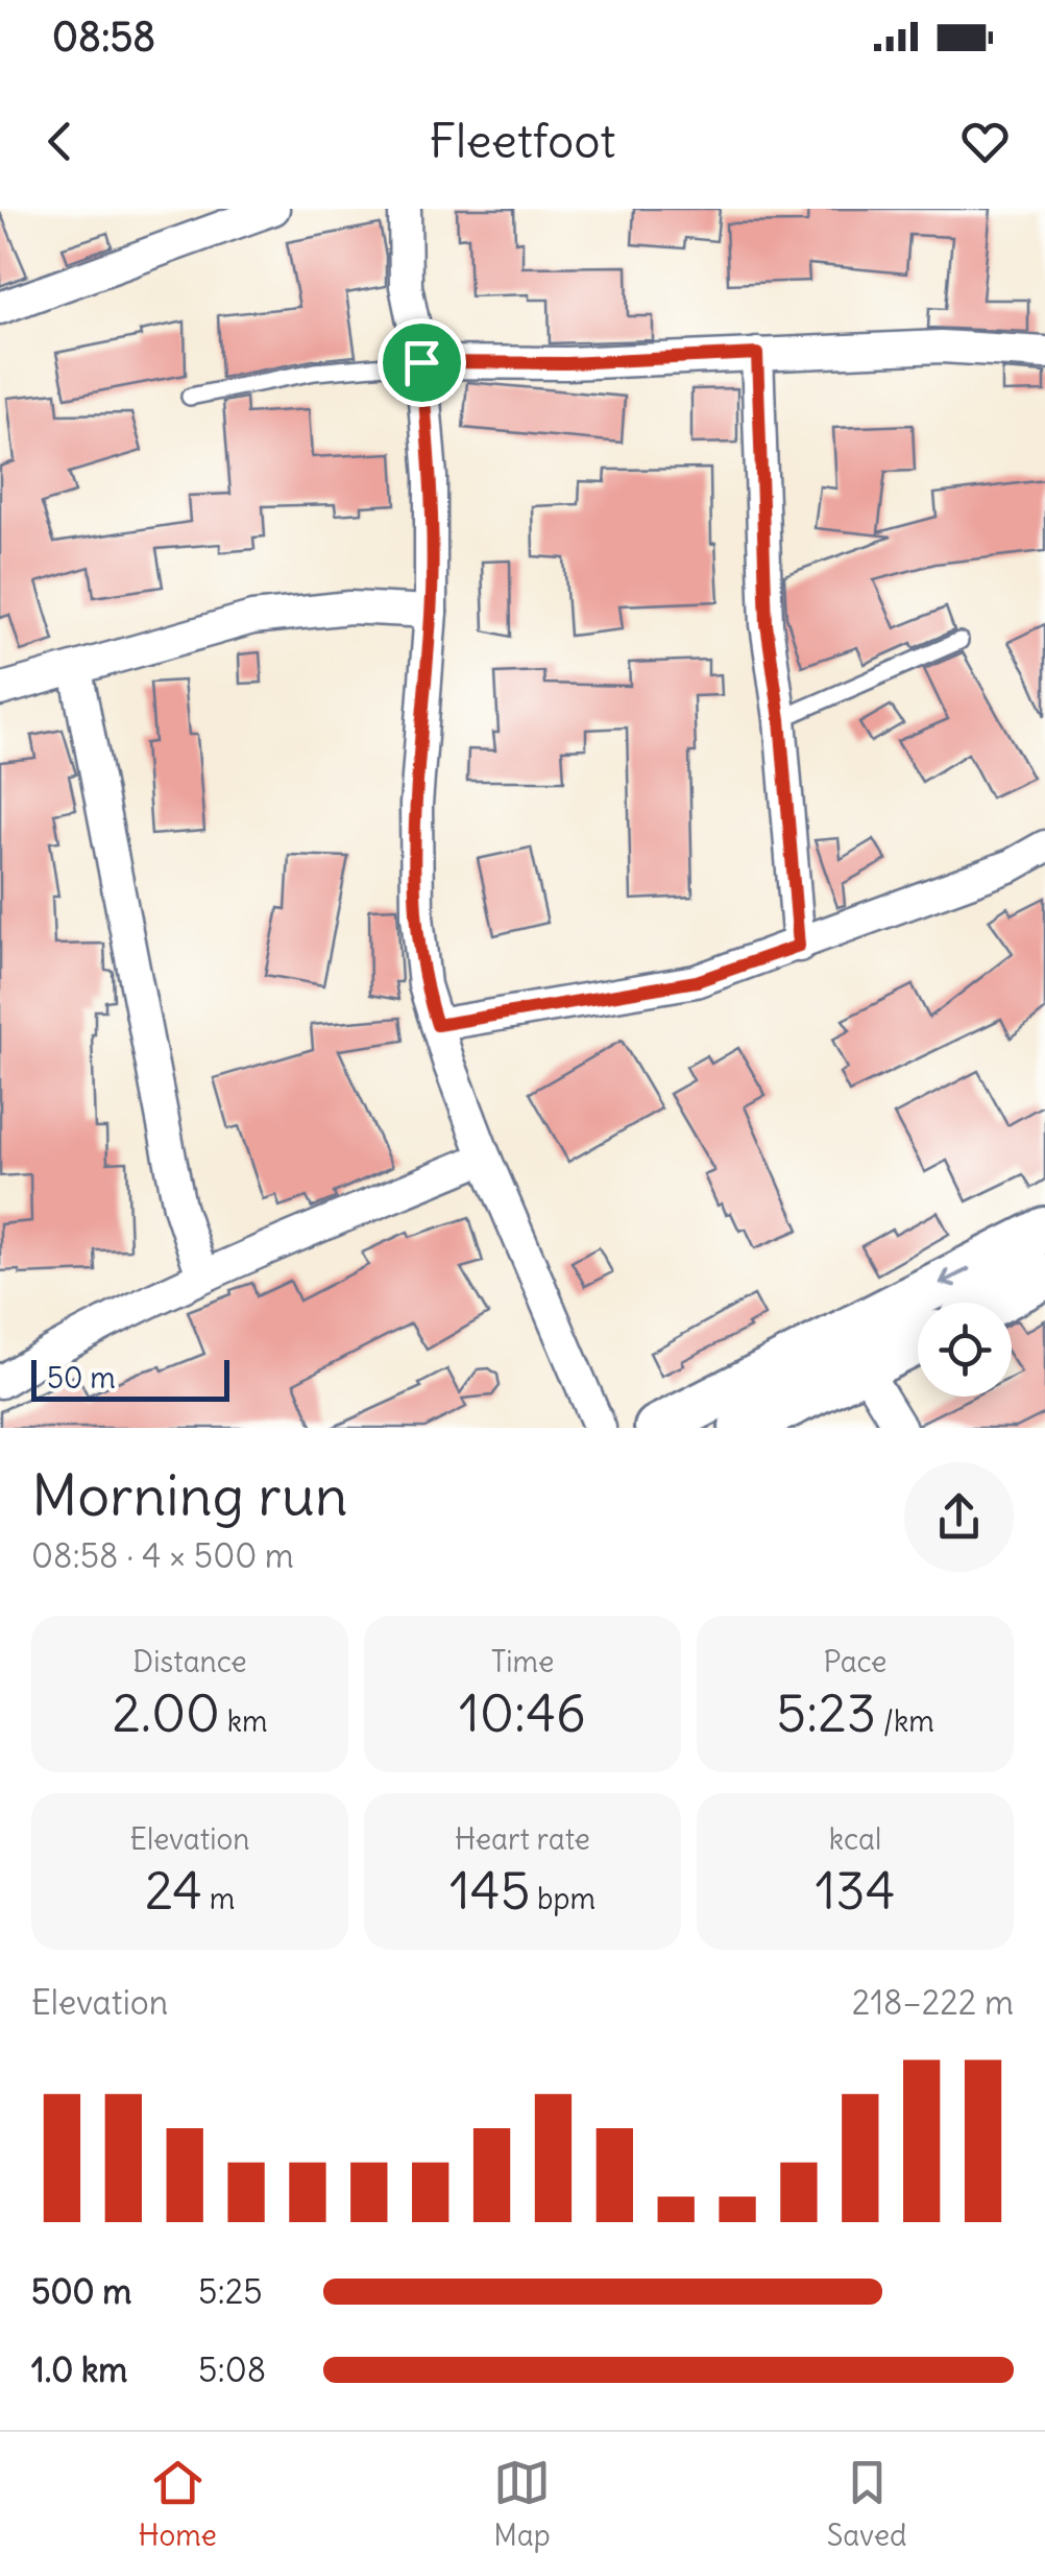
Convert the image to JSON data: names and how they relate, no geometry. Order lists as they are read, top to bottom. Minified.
{"scale_bar":"50 m","page":{"status":"08:58","header":"Fleetfoot","scale":"50 m","heading":["Morning run","08:58 · 4 × 500 m"],"stats":[["Distance","2.00 km"],["Time","10:46"],["Pace","5:23 /km"],["Elevation","24 m"],["Heart rate","145 bpm"],["kcal","134"]],"chart":["Elevation","218–222 m"],"list":[{"name":"500 m","note":"5:25"},{"name":"1.0 km","note":"5:08"}],"tabs":["Home","Map","Saved"]}}
